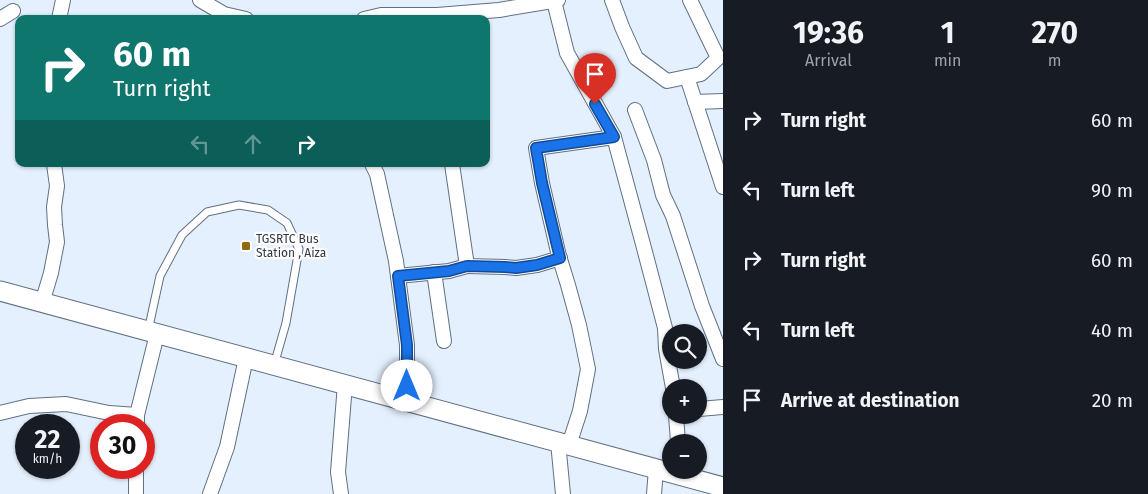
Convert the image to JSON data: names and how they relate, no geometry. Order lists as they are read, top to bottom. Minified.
{"places":{"transit":["TGSRTC Bus Station , Aiza"]},"page":{"eta":["19:36","Arrival","1","min","270","m"],"turn":["60 m","Turn right"],"list":[{"name":"Turn right","value":"60 m"},{"name":"Turn left","value":"90 m"},{"name":"Turn right","value":"60 m"},{"name":"Turn left","value":"40 m"},{"name":"Arrive at destination","value":"20 m"}],"map_buttons":["+","−"],"speed":"22 km/h","limit":"30"}}
